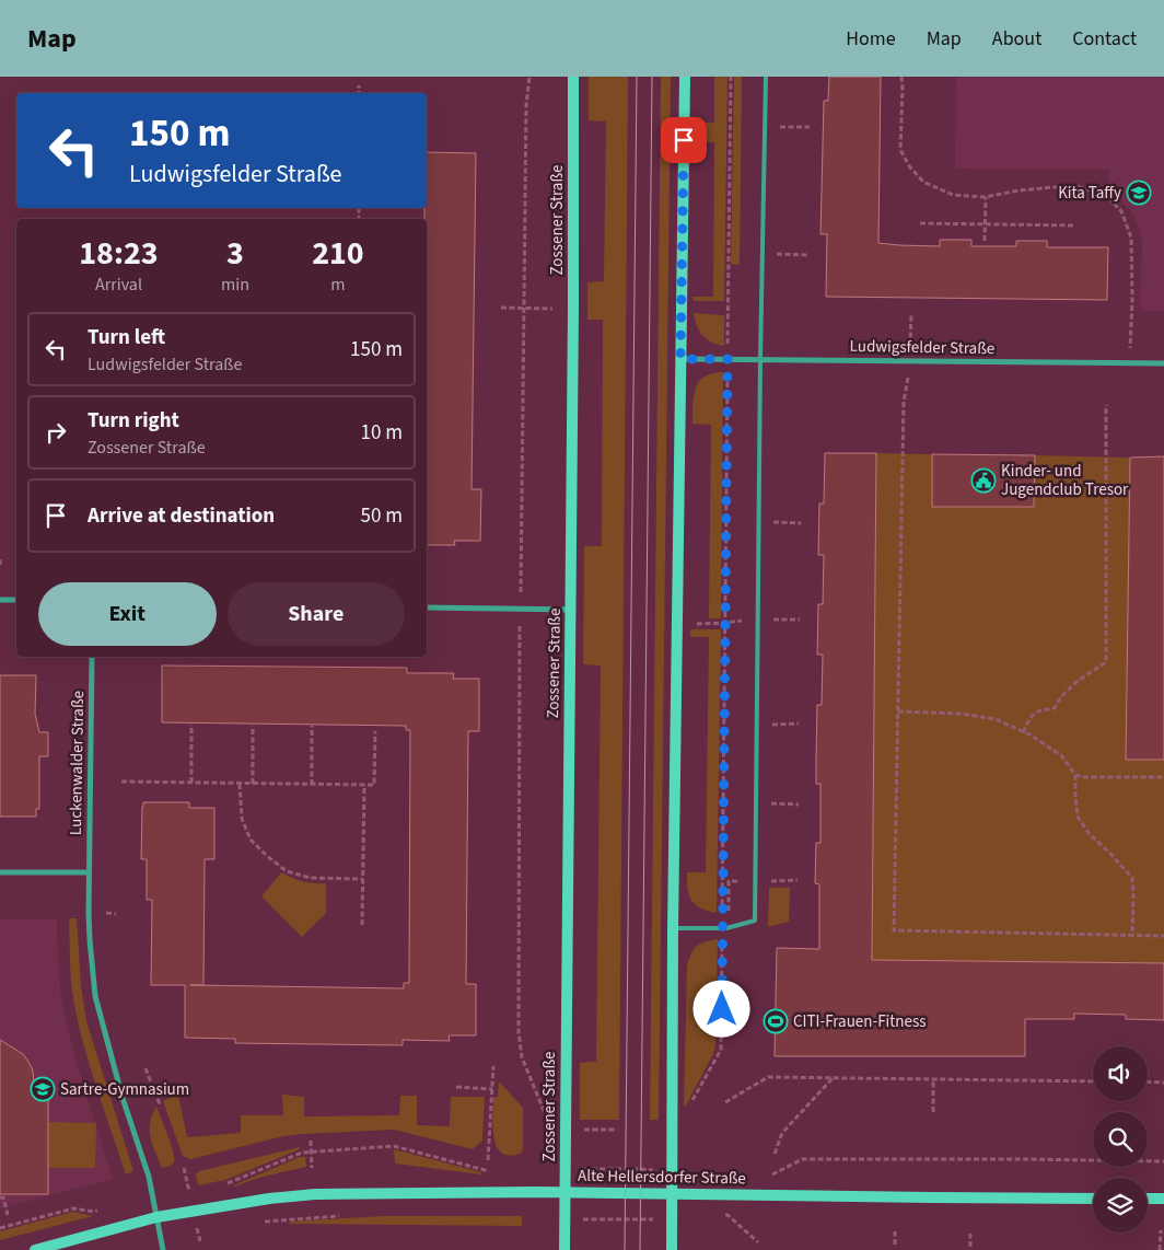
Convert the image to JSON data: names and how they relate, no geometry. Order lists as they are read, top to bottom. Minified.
{"streets":{"street":["Zossener Straße","Ludwigsfelder Straße","Luckenwalder Straße","Alte Hellersdorfer Straße"]},"crossings":[["Zossener Straße","Alte Hellersdorfer Straße"],["Luckenwalder Straße","Alte Hellersdorfer Straße"]],"places":{"school or university":["Kita Taffy","Sartre-Gymnasium"],"public building":["Kinder- und Jugendclub Tresor"],"sports":["CITI-Frauen-Fitness"]},"page":{"header":"Map","nav":["Home","Map","About","Contact"],"turn":["150 m","Ludwigsfelder Straße"],"eta":["18:23","Arrival","3","min","210","m"],"list":[{"name":"Turn left","note":"Ludwigsfelder Straße","value":"150 m"},{"name":"Turn right","note":"Zossener Straße","value":"10 m"},{"name":"Arrive at destination","value":"50 m"}],"buttons":["Exit","Share"]}}
